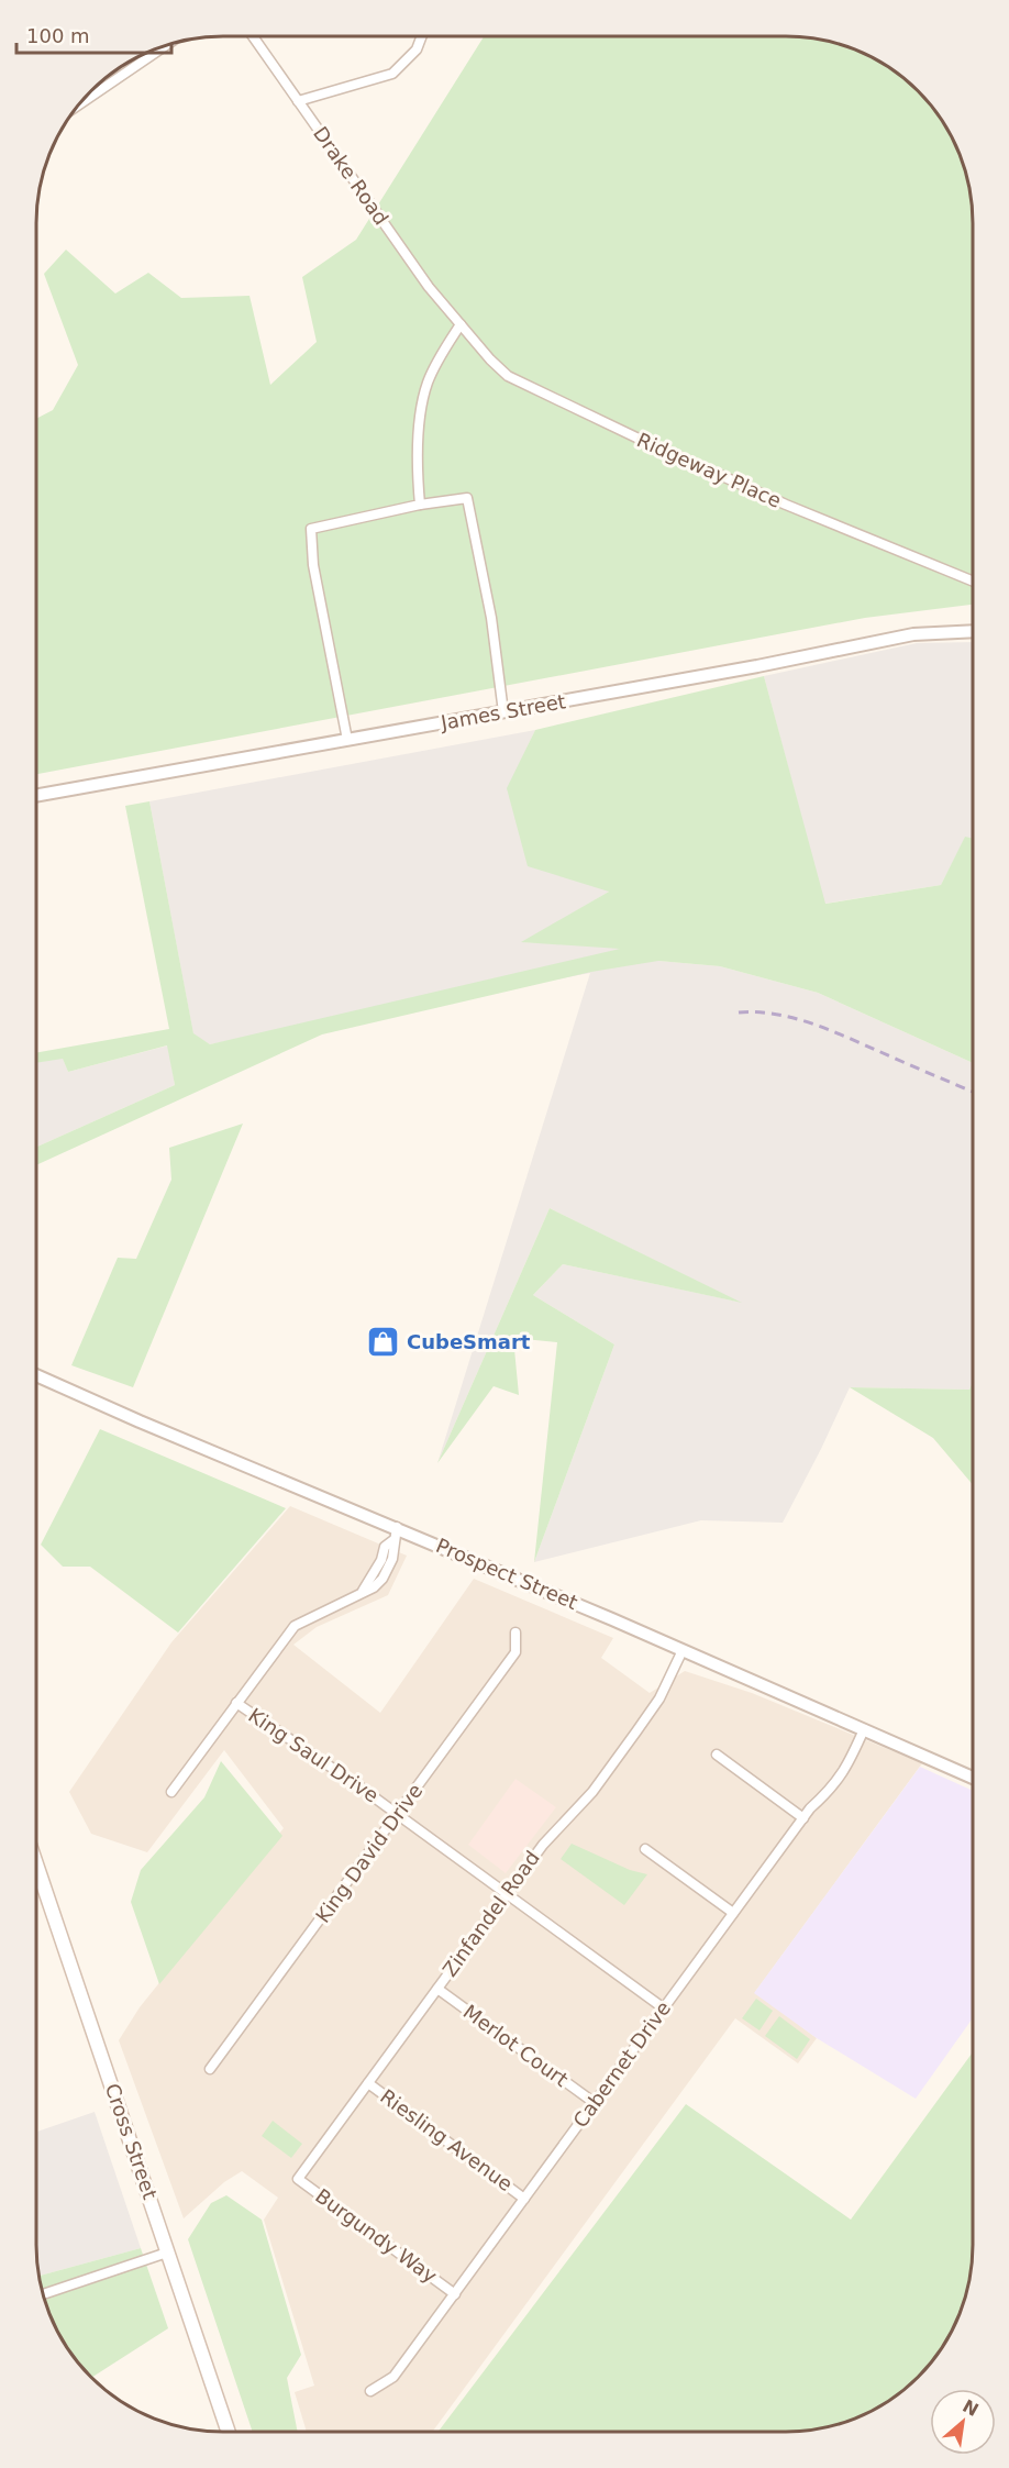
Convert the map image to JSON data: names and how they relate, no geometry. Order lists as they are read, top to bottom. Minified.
{"streets":{"main road":["Cross Street"],"street":["Drake Road","Ridgeway Place","James Street","Prospect Street","King Saul Drive","King David Drive","Zinfandel Road","Merlot Court","Cabernet Drive","Riesling Avenue","Burgundy Way"]},"crossings":[["Drake Road","Ridgeway Place"],["Prospect Street","Zinfandel Road"],["Prospect Street","Cabernet Drive"],["King Saul Drive","King David Drive"],["King Saul Drive","Zinfandel Road"],["King Saul Drive","Cabernet Drive"],["Zinfandel Road","Merlot Court"],["Zinfandel Road","Riesling Avenue"],["Zinfandel Road","Burgundy Way"],["Merlot Court","Cabernet Drive"],["Cabernet Drive","Riesling Avenue"],["Cabernet Drive","Burgundy Way"]],"places":{"shop":["CubeSmart"]},"scale_bar":"100 m","north":"top right"}
